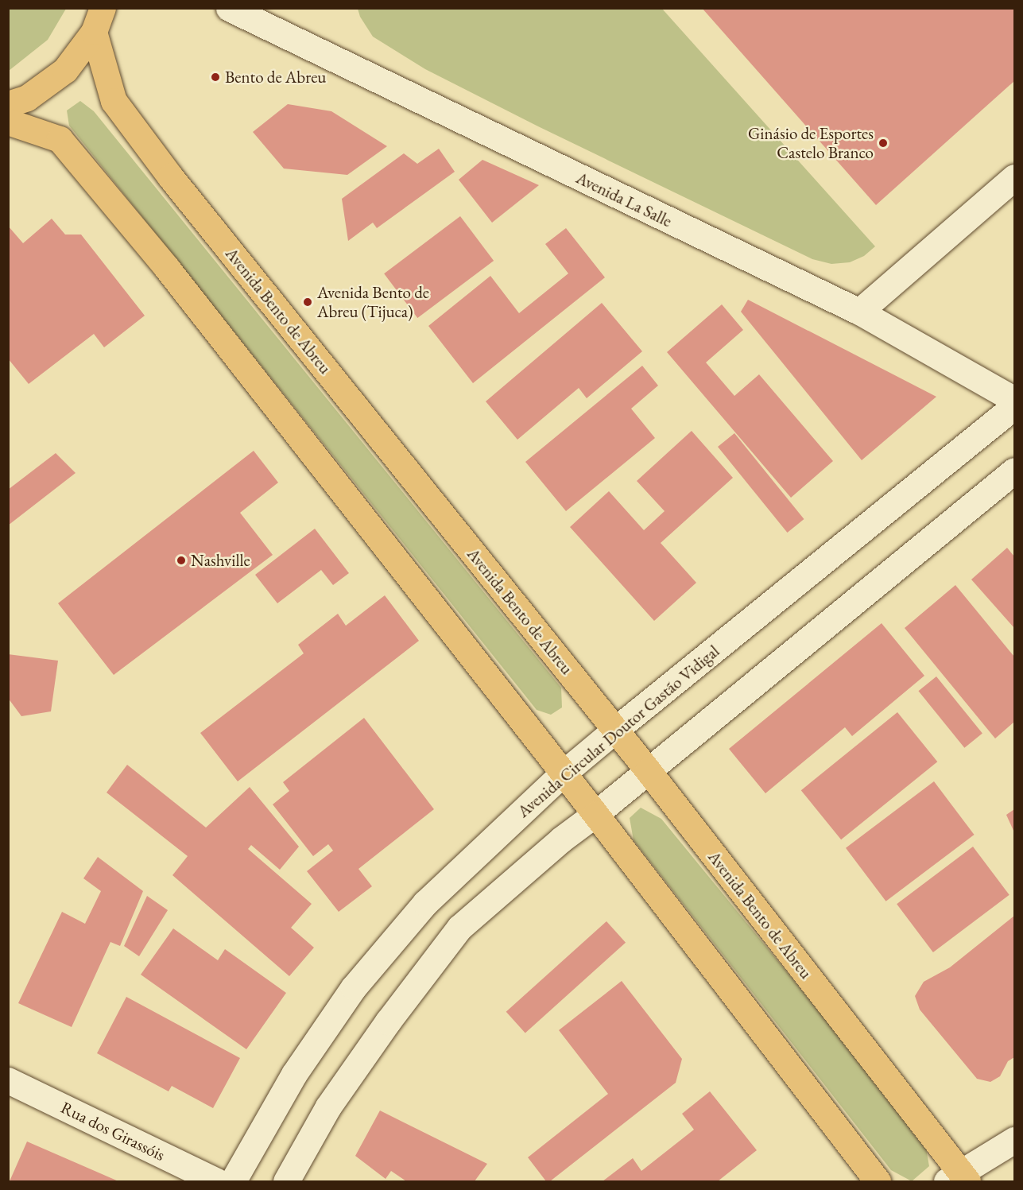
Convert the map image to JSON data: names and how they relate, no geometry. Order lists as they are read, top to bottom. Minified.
{"streets":{"main road":["Avenida Bento de Abreu"],"street":["Avenida La Salle","Avenida Circular Doutor Gastão Vidigal","Rua dos Girassóis"]},"crossings":[["Avenida Bento de Abreu","Avenida Circular Doutor Gastão Vidigal"]],"places":["Bento de Abreu","Ginásio de Esportes Castelo Branco","Avenida Bento de Abreu (Tijuca)","Nashville"]}
